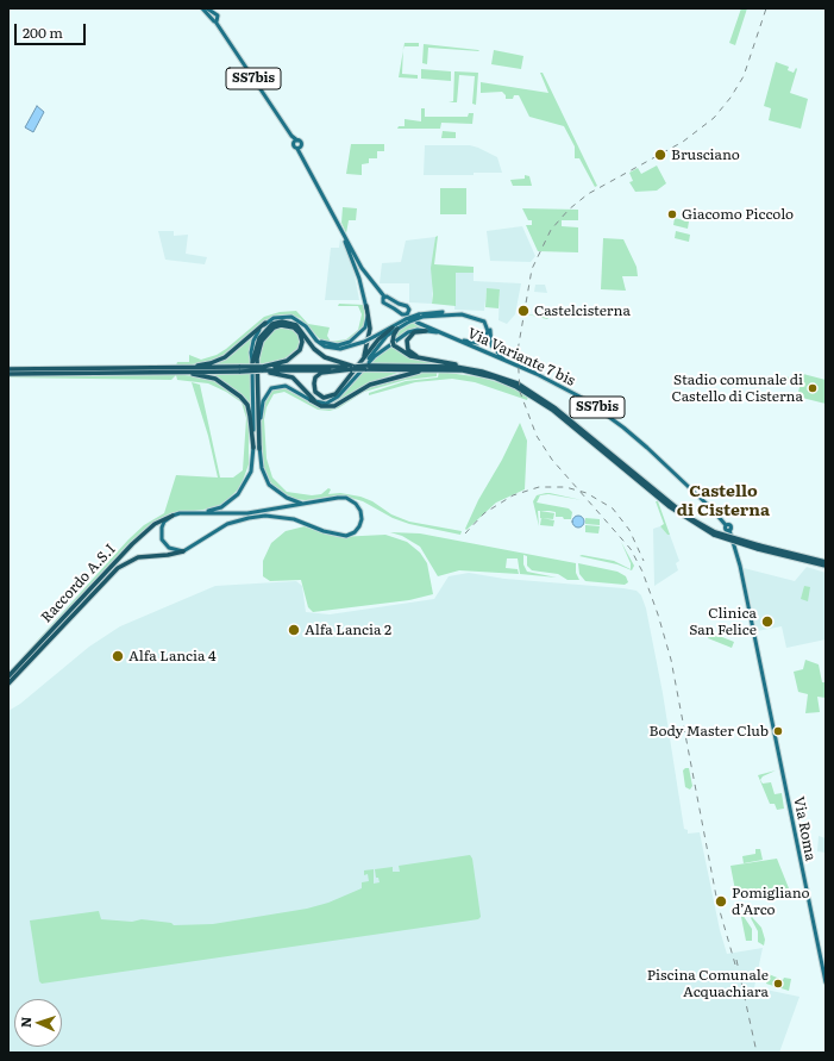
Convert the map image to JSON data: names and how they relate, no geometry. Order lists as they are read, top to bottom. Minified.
{"streets":{"highway":["Raccordo A.S.I"],"main road":["SS7bis","Via Variante 7 bis","Via Roma"]},"crossings":[["SS7bis","Via Variante 7 bis"],["Via Variante 7 bis","Via Roma"]],"districts":["Castello di Cisterna"],"places":["Brusciano","Giacomo Piccolo","Castelcisterna","Stadio comunale di Castello di Cisterna","Clinica San Felice","Alfa Lancia 2","Alfa Lancia 4","Body Master Club","Pomigliano d’Arco","Piscina Comunale Acquachiara"],"scale_bar":"200 m","north":"left"}
